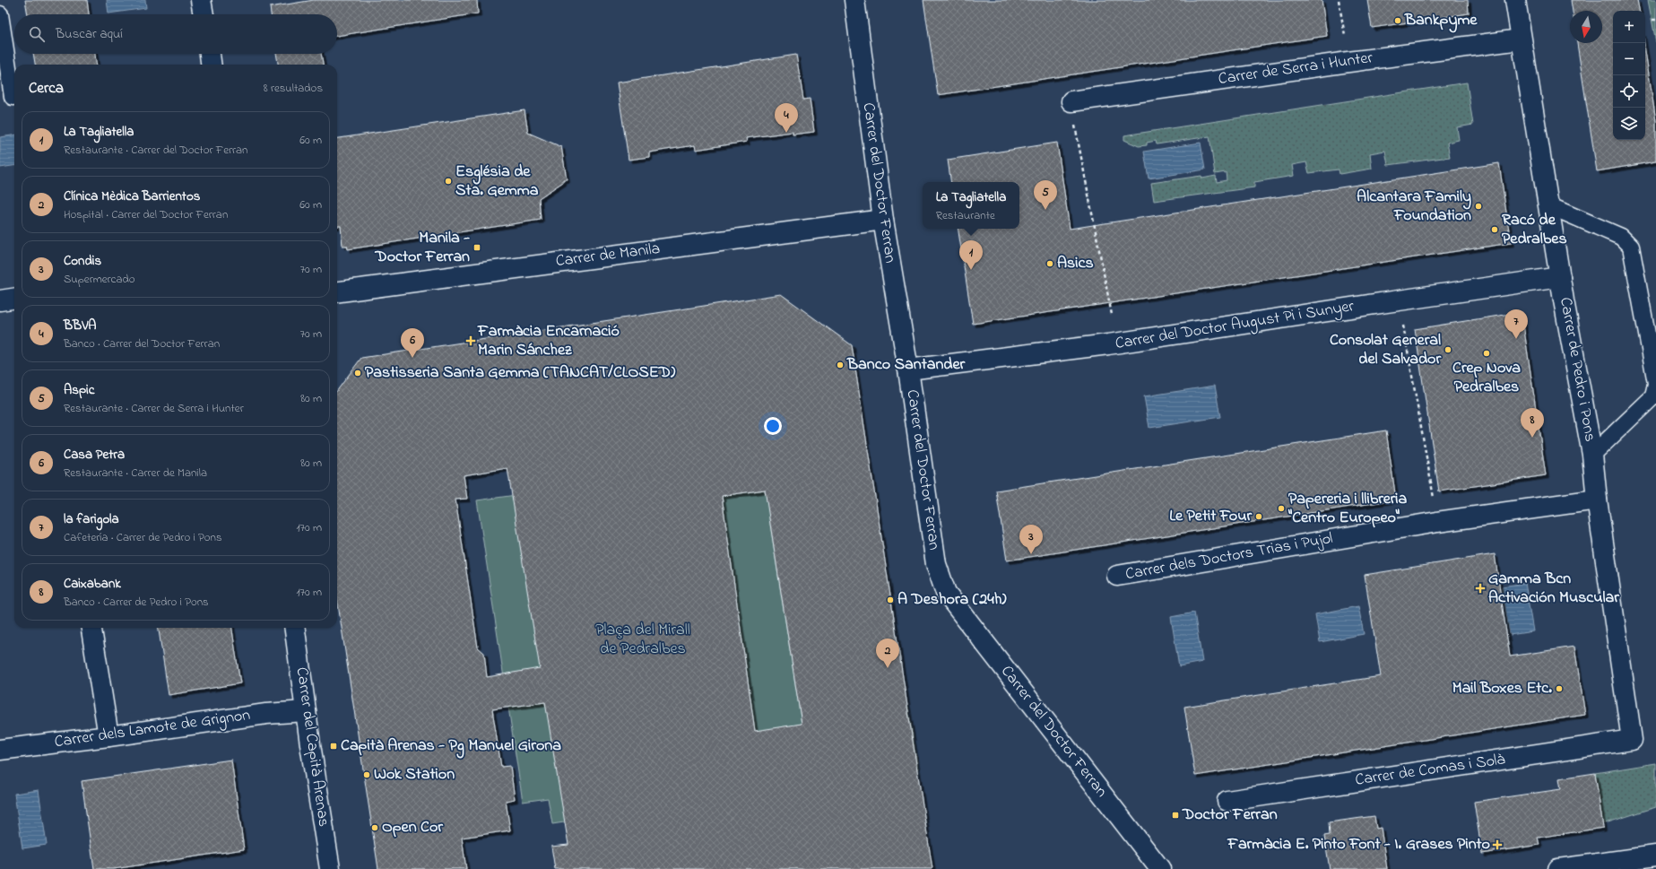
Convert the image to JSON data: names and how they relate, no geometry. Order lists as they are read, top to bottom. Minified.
{"streets":{"street":["Carrer de Serra i Hunter","Carrer del Doctor Ferran","Carrer de Manila","Carrer del Doctor August Pi i Sunyer","Carrer de Pedro i Pons","Carrer dels Doctors Trias i Pujol","Carrer dels Lamote de Grignon","Carrer del Capità Arenas","Carrer de Comas i Solà"]},"crossings":[["Carrer de Serra i Hunter","Carrer de Pedro i Pons"],["Carrer del Doctor Ferran","Carrer de Manila"],["Carrer del Doctor Ferran","Carrer del Doctor August Pi i Sunyer"],["Carrer del Doctor August Pi i Sunyer","Carrer de Pedro i Pons"],["Carrer de Pedro i Pons","Carrer dels Doctors Trias i Pujol"],["Carrer de Pedro i Pons","Carrer de Comas i Solà"],["Carrer dels Lamote de Grignon","Carrer del Capità Arenas"]],"parks":["Plaça del Mirall de Pedralbes"],"places":{"other":["Bankpyme","Església de Sta. Gemma","Alcantara Family Foundation","Racó de Pedralbes","Asics","Consolat General del Salvador","Crep Nova Pedralbes","Banco Santander","Pastisseria Santa Gemma (TANCAT/CLOSED)","Papereria i llibreria \"Centro Europeo\"","Le Petit Four","A Deshora (24h)","Mail Boxes Etc.","Wok Station","Open Cor"],"transit":["Manila - Doctor Ferran","Capità Arenas - Pg Manuel Girona","Doctor Ferran"],"health":["Farmàcia Encarnació Marin Sánchez","Gamma Bcn Activación Muscular","Farmàcia E. Pinto Font - I. Grases Pinto"]},"north":"bottom","page":{"map_buttons":["+","−"],"search":"Buscar aquí","heading":["Cerca","8 resultados"],"pins":["4","5","1","7","6","8","3","2"],"list":[{"mark":"1","name":"La Tagliatella","note":"Restaurante · Carrer del Doctor Ferran","value":"60 m"},{"mark":"2","name":"Clínica Mèdica Barrientos","note":"Hospital · Carrer del Doctor Ferran","value":"60 m"},{"mark":"3","name":"Condis","note":"Supermercado","value":"70 m"},{"mark":"4","name":"BBVA","note":"Banco · Carrer del Doctor Ferran","value":"70 m"},{"mark":"5","name":"Aspic","note":"Restaurante · Carrer de Serra i Hunter","value":"80 m"},{"mark":"6","name":"Casa Petra","note":"Restaurante · Carrer de Manila","value":"80 m"},{"mark":"7","name":"la farigola","note":"Cafetería · Carrer de Pedro i Pons","value":"170 m"},{"mark":"8","name":"Caixabank","note":"Banco · Carrer de Pedro i Pons","value":"170 m"}],"popup":["La Tagliatella","Restaurante"]}}
